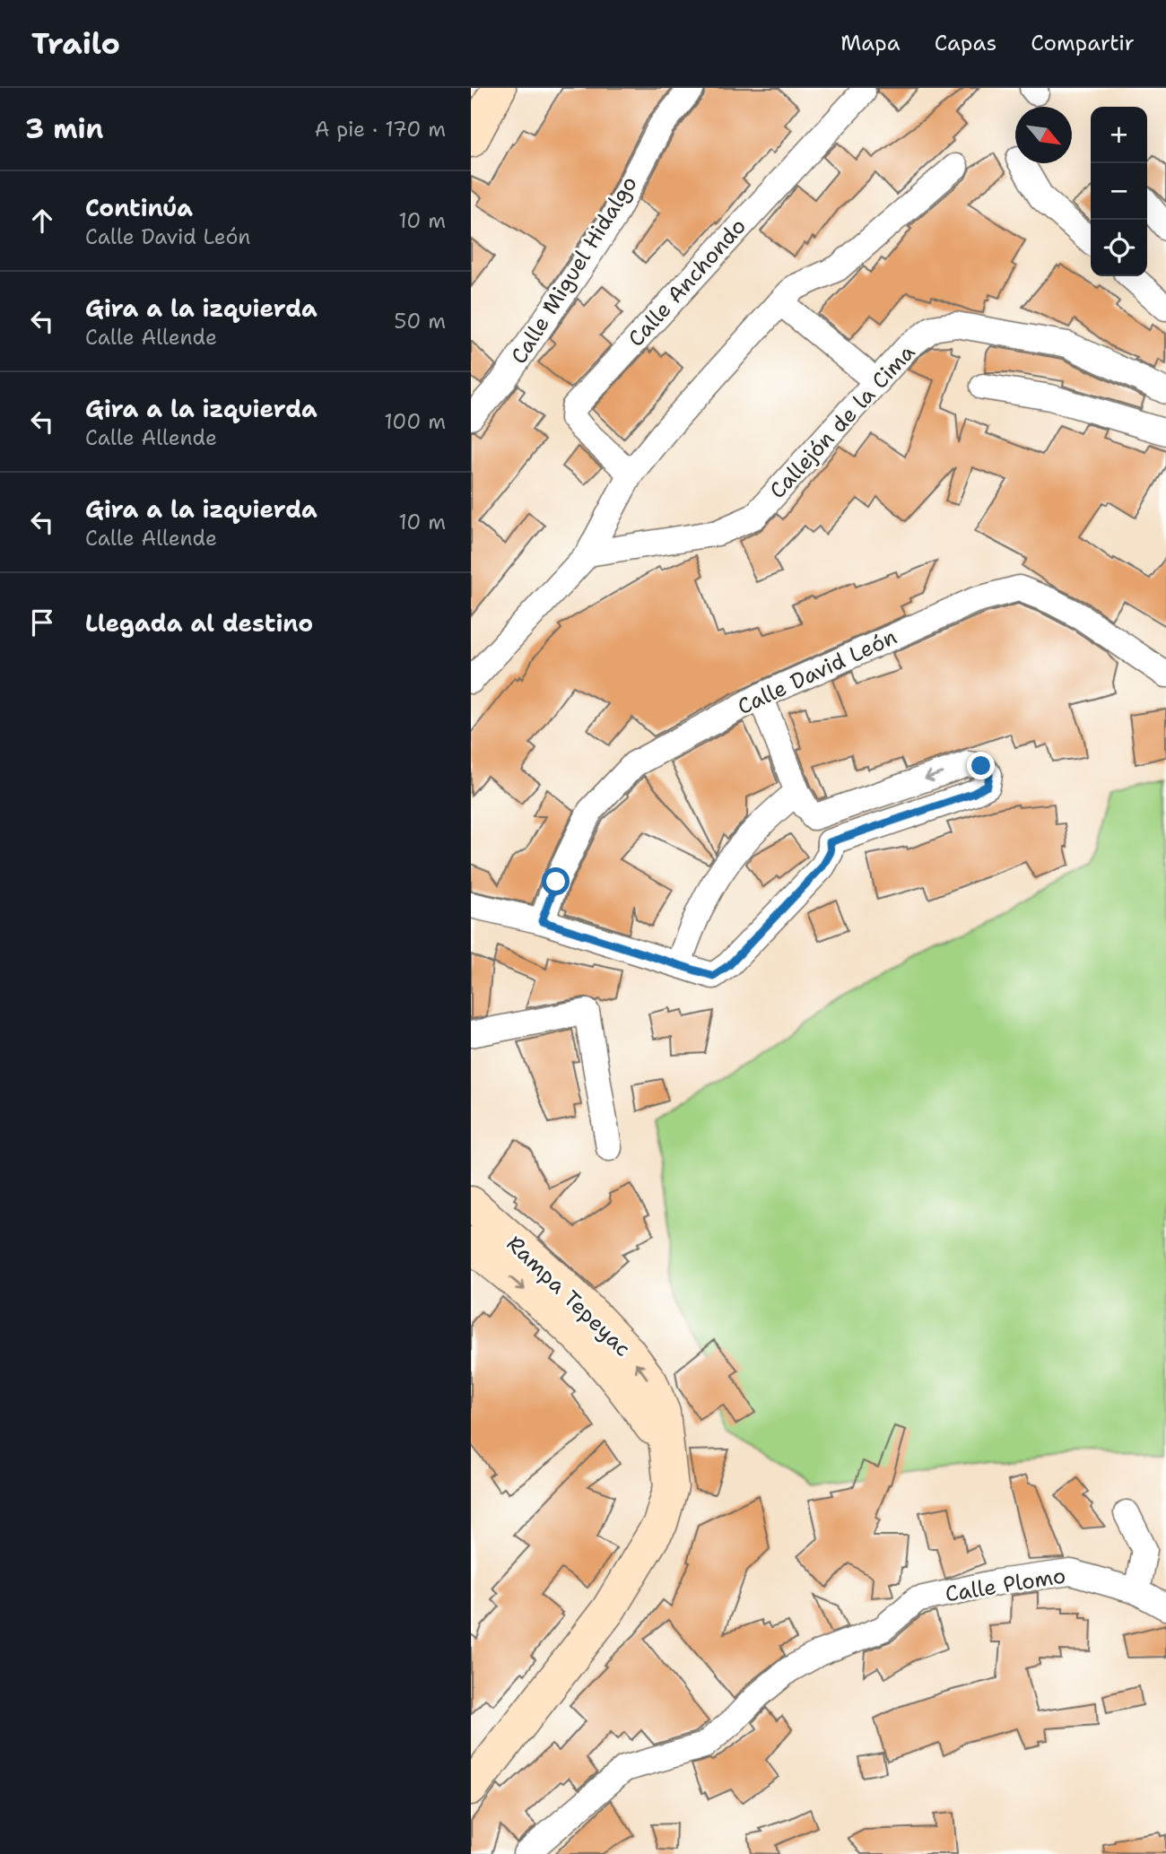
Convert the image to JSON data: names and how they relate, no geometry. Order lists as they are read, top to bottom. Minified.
{"streets":{"main road":["Rampa Tepeyac"],"street":["Calle Miguel Hidalgo","Calle Anchondo","Callejón de la Cima","Calle David León","Calle Plomo"]},"north":"bottom right","page":{"header":"Trailo","nav":["Mapa","Capas","Compartir"],"heading":["3 min","A pie · 170 m"],"map_buttons":["+","−"],"list":[["Continúa","Calle David León","10 m"],["Gira a la izquierda","Calle Allende","50 m"],["Gira a la izquierda","Calle Allende","100 m"],["Gira a la izquierda","Calle Allende","10 m"],"Llegada al destino"]}}
